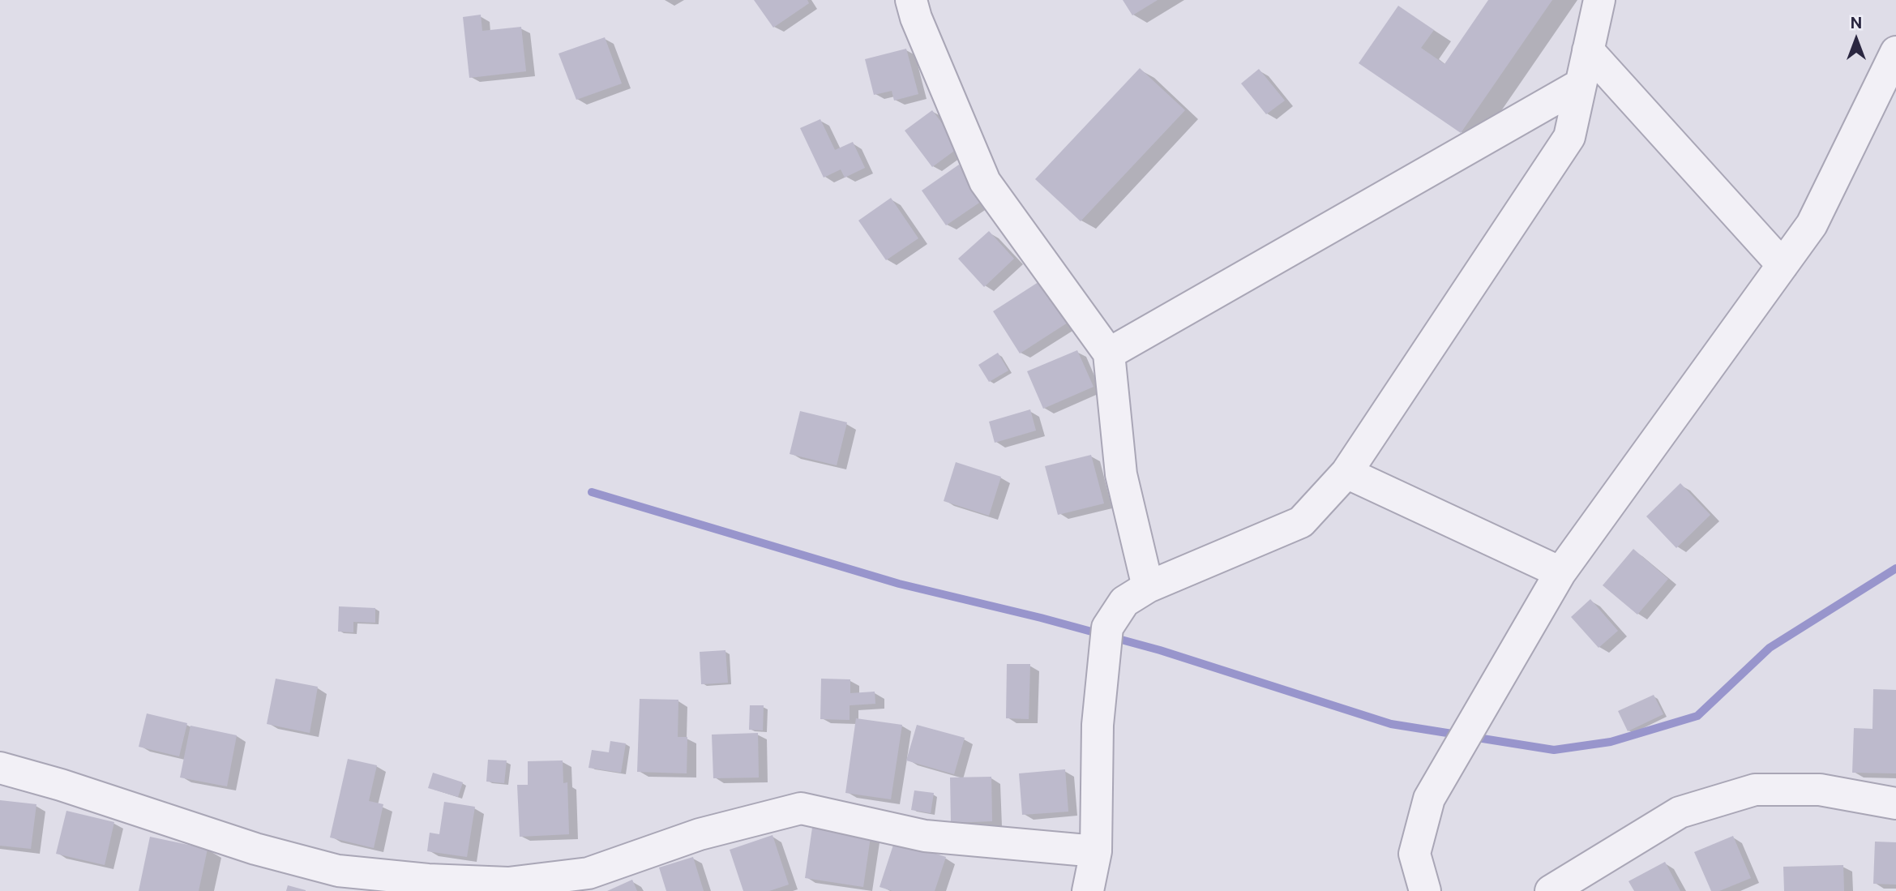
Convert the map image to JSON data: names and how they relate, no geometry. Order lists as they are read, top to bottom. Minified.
{"north":"top"}
